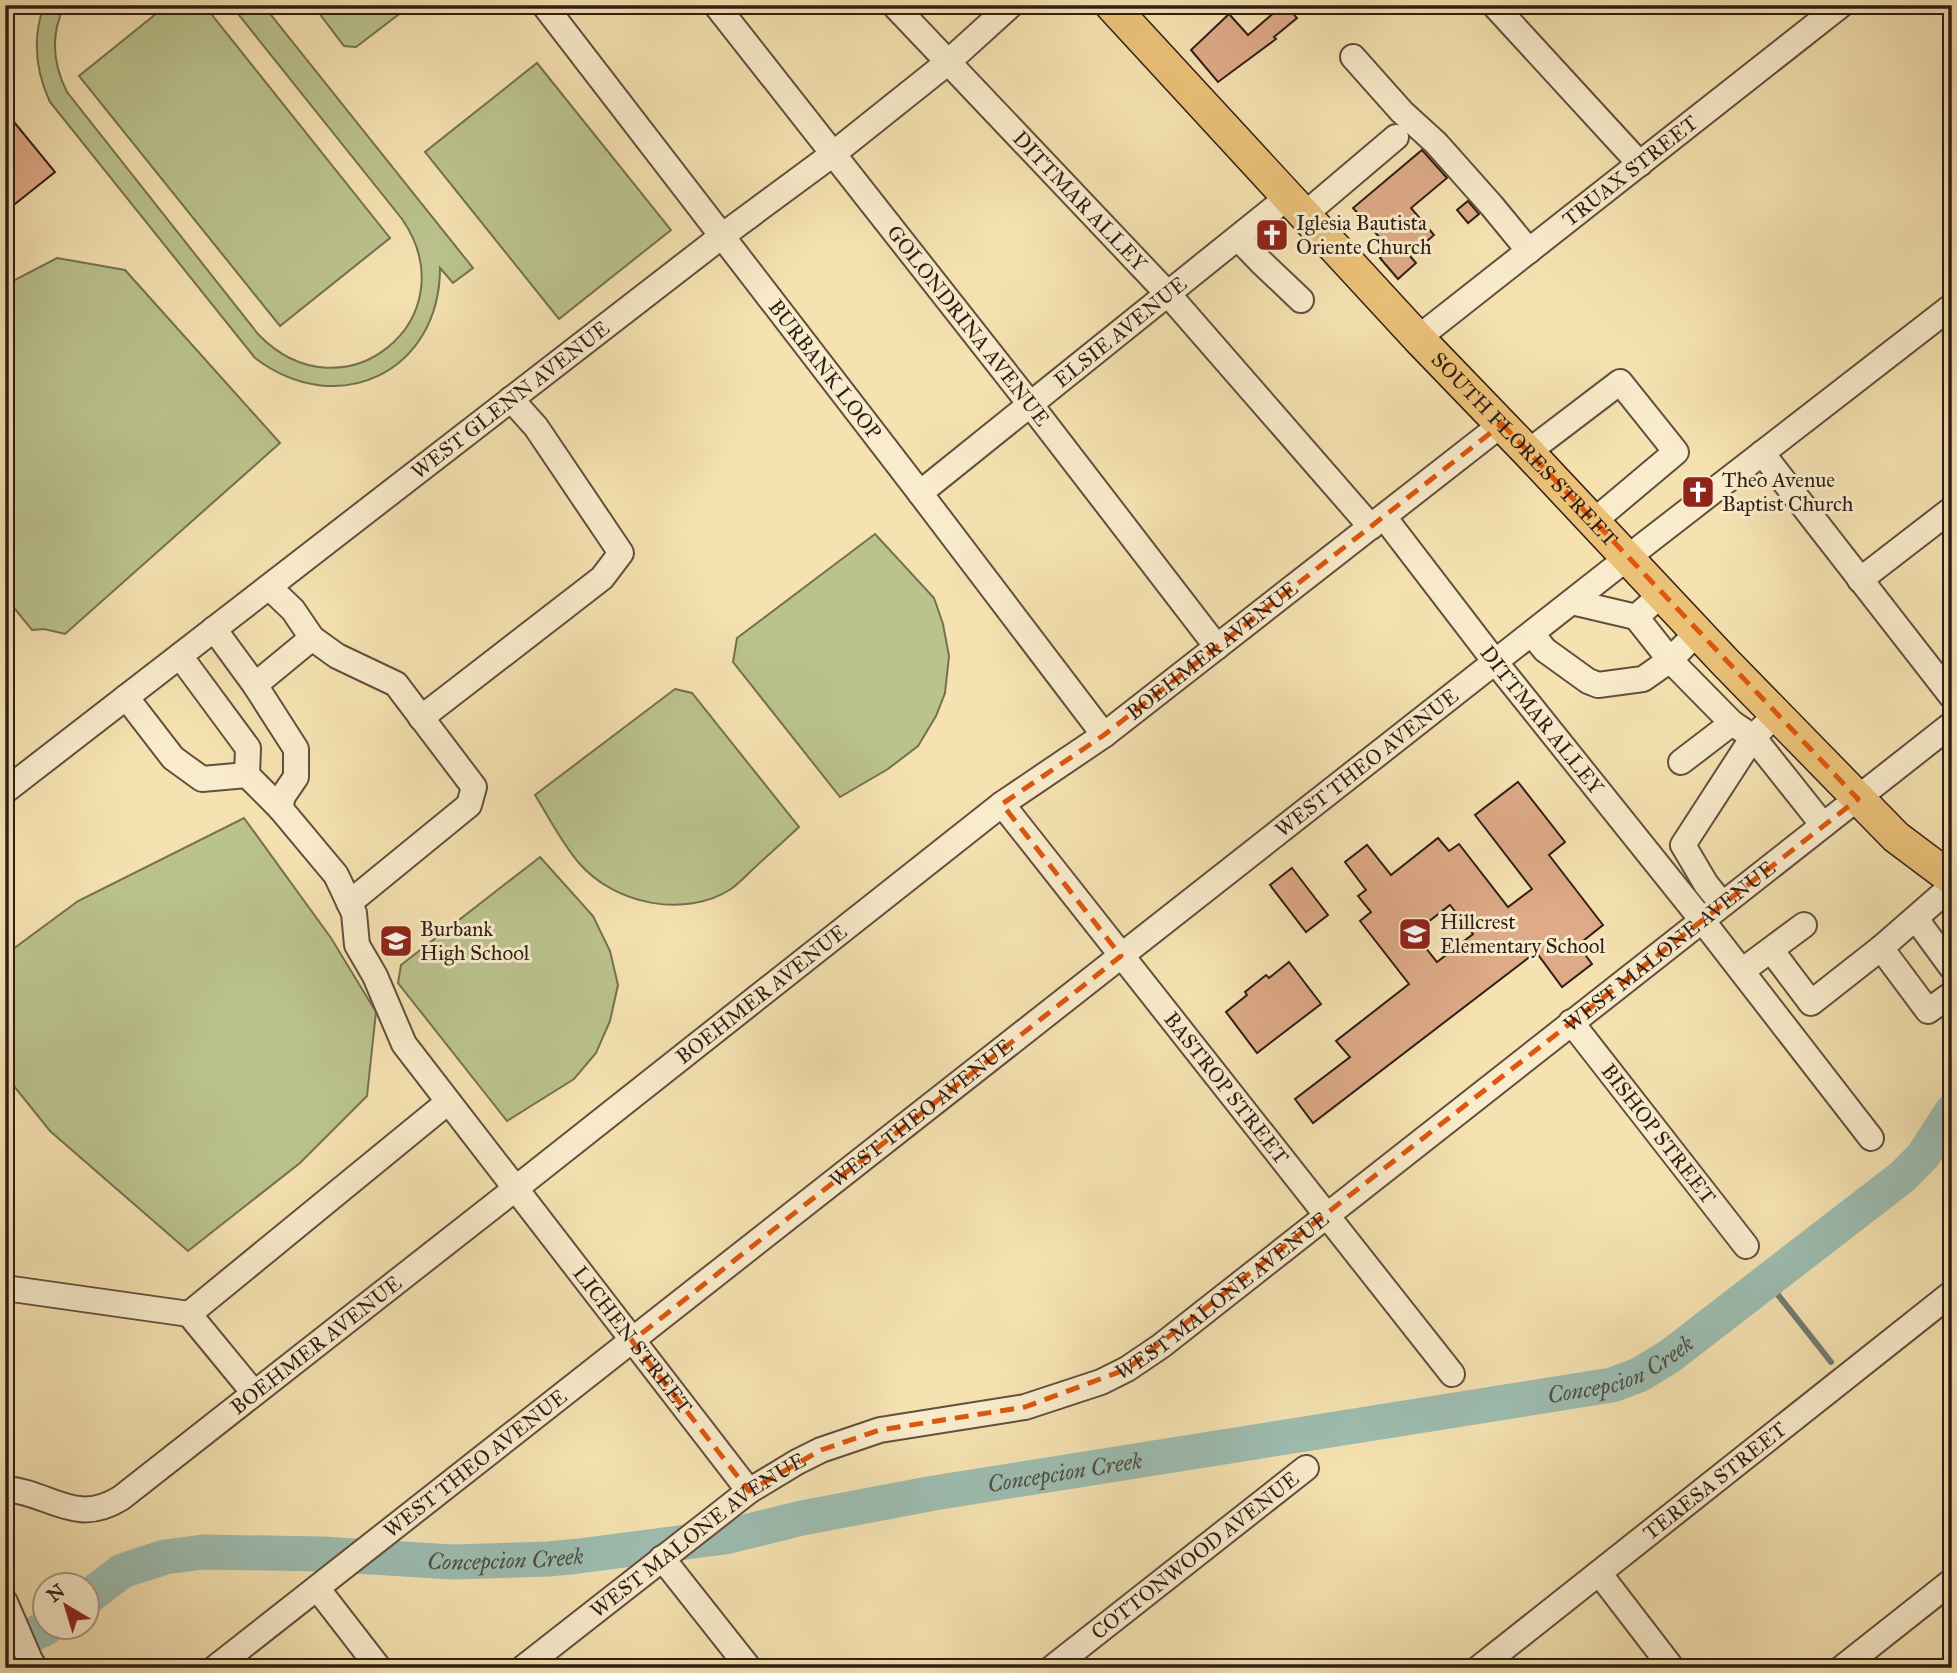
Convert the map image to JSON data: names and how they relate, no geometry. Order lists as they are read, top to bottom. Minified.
{"streets":{"main road":["SOUTH FLORES STREET"],"street":["TRUAX STREET","DITTMAR ALLEY","GOLONDRINA AVENUE","ELSIE AVENUE","BURBANK LOOP","WEST GLENN AVENUE","BOEHMER AVENUE","WEST THEO AVENUE","WEST MALONE AVENUE","BASTROP STREET","BISHOP STREET","LICHEN STREET","TERESA STREET","COTTONWOOD AVENUE"]},"crossings":[["TRUAX STREET","SOUTH FLORES STREET"],["DITTMAR ALLEY","ELSIE AVENUE"],["DITTMAR ALLEY","WEST GLENN AVENUE"],["DITTMAR ALLEY","BOEHMER AVENUE"],["DITTMAR ALLEY","WEST THEO AVENUE"],["DITTMAR ALLEY","WEST MALONE AVENUE"],["GOLONDRINA AVENUE","ELSIE AVENUE"],["GOLONDRINA AVENUE","WEST GLENN AVENUE"],["GOLONDRINA AVENUE","BOEHMER AVENUE"],["ELSIE AVENUE","BURBANK LOOP"],["ELSIE AVENUE","SOUTH FLORES STREET"],["BURBANK LOOP","WEST GLENN AVENUE"],["BURBANK LOOP","BOEHMER AVENUE"],["SOUTH FLORES STREET","BOEHMER AVENUE"],["SOUTH FLORES STREET","WEST THEO AVENUE"],["SOUTH FLORES STREET","WEST MALONE AVENUE"],["BOEHMER AVENUE","BASTROP STREET"],["BOEHMER AVENUE","LICHEN STREET"],["WEST THEO AVENUE","BASTROP STREET"],["WEST THEO AVENUE","LICHEN STREET"],["WEST MALONE AVENUE","BASTROP STREET"],["WEST MALONE AVENUE","BISHOP STREET"],["WEST MALONE AVENUE","LICHEN STREET"]],"water":["Concepcion Creek"],"places":{"church":["Iglesia Bautista Oriente Church","Theo Avenue Baptist Church"],"school or university":["Hillcrest Elementary School","Burbank High School"]},"north":"top left"}
